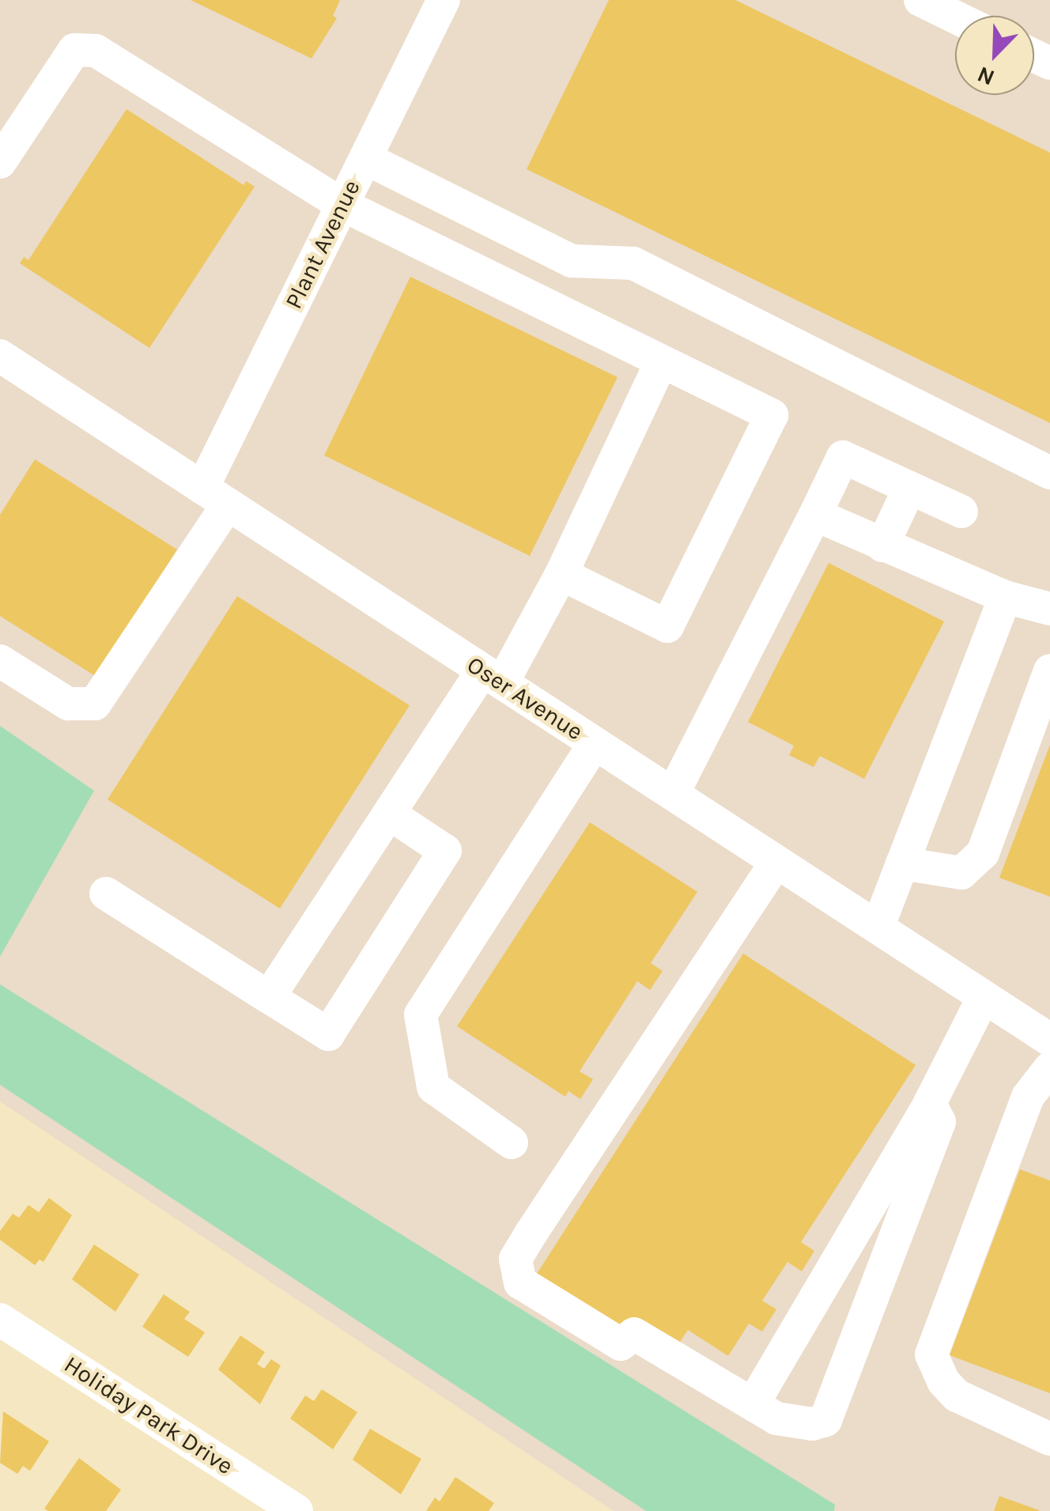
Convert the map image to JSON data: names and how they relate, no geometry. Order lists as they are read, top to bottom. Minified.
{"streets":{"street":["Plant Avenue","Oser Avenue","Holiday Park Drive"]},"crossings":[["Plant Avenue","Oser Avenue"]],"north":"bottom left"}
